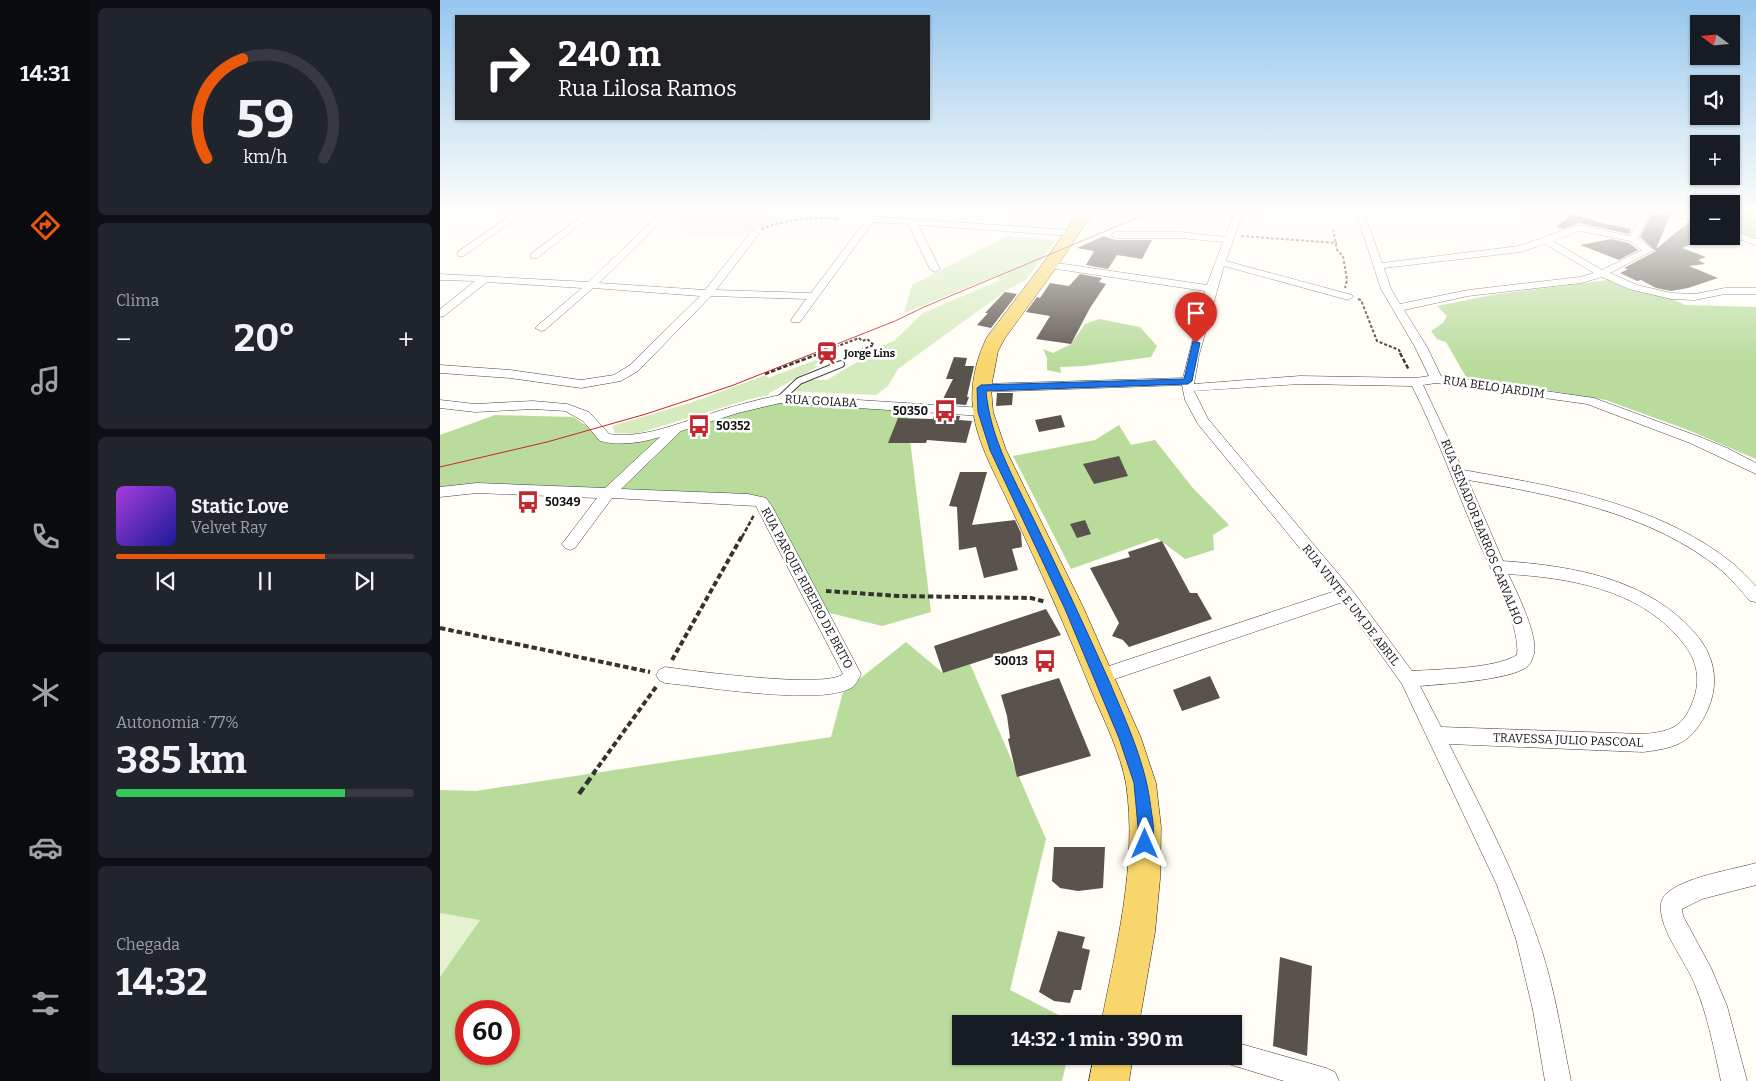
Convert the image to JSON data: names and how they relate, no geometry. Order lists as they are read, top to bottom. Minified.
{"streets":{"street":["RUA BELO JARDIM","RUA GOIABA","RUA SENADOR BARROS CARVALHO","RUA PARQUE RIBEIRO DE BRITO","RUA VINTE E UM DE ABRIL","TRAVESSA JULIO PASCOAL"]},"crossings":[["RUA BELO JARDIM","RUA GOIABA"],["RUA BELO JARDIM","RUA SENADOR BARROS CARVALHO"],["RUA BELO JARDIM","RUA VINTE E UM DE ABRIL"],["RUA GOIABA","RUA VINTE E UM DE ABRIL"],["RUA SENADOR BARROS CARVALHO","RUA VINTE E UM DE ABRIL"],["RUA SENADOR BARROS CARVALHO","TRAVESSA JULIO PASCOAL"],["RUA VINTE E UM DE ABRIL","TRAVESSA JULIO PASCOAL"]],"places":{"station":["Jorge Lins"],"bus stop":["50350","50352","50349","50013"]},"north":"left","page":{"tabs":"14:31","map_buttons":["+","−"],"turn":["240 m","Rua Lilosa Ramos"],"tile":["Clima",["Autonomia · 77%","385 km"],["Chegada","14:32"]],"heat":["−","20°","+"],"song":["Static Love","Velvet Ray"],"limit":"60","trip":"14:32 · 1 min · 390 m","gauge":["59","km/h"]}}
